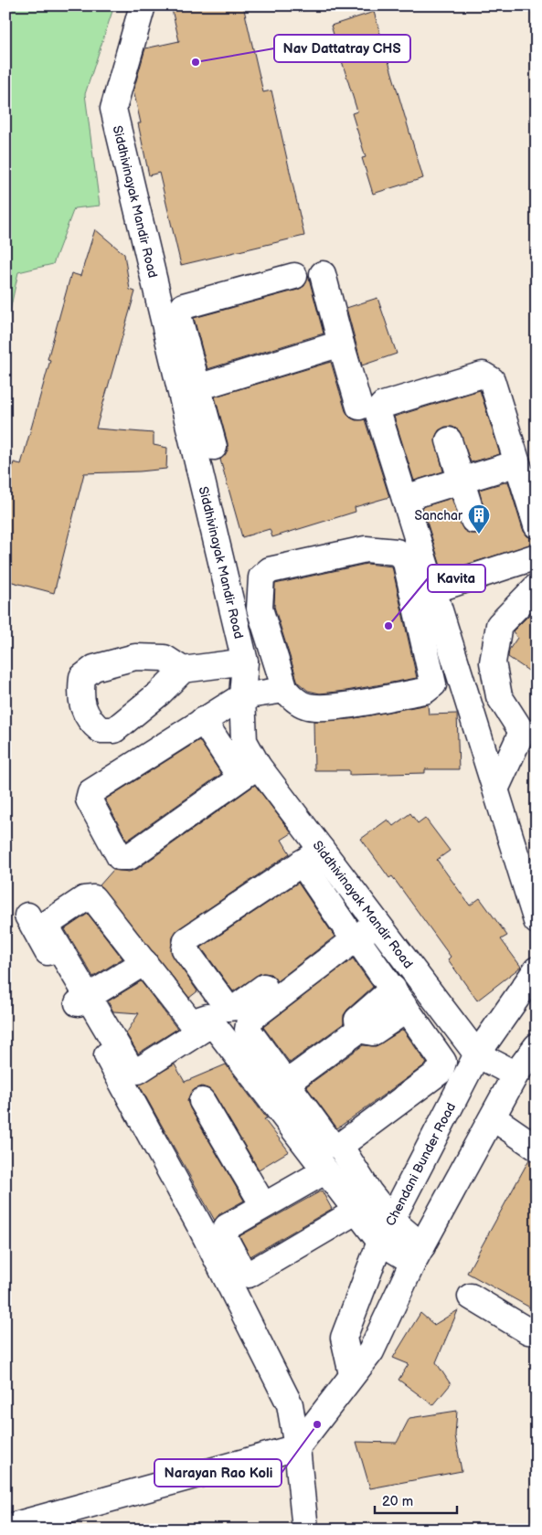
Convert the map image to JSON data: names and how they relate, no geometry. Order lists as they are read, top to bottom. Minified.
{"streets":{"street":["Siddhivinayak Mandir Road","Chendani Bunder Road"]},"crossings":[["Siddhivinayak Mandir Road","Chendani Bunder Road"]],"places":{"other":["Nav Dattatray CHS","Kavita","Narayan Rao Koli"],"building":["Sanchar"]},"scale_bar":"20 m"}
